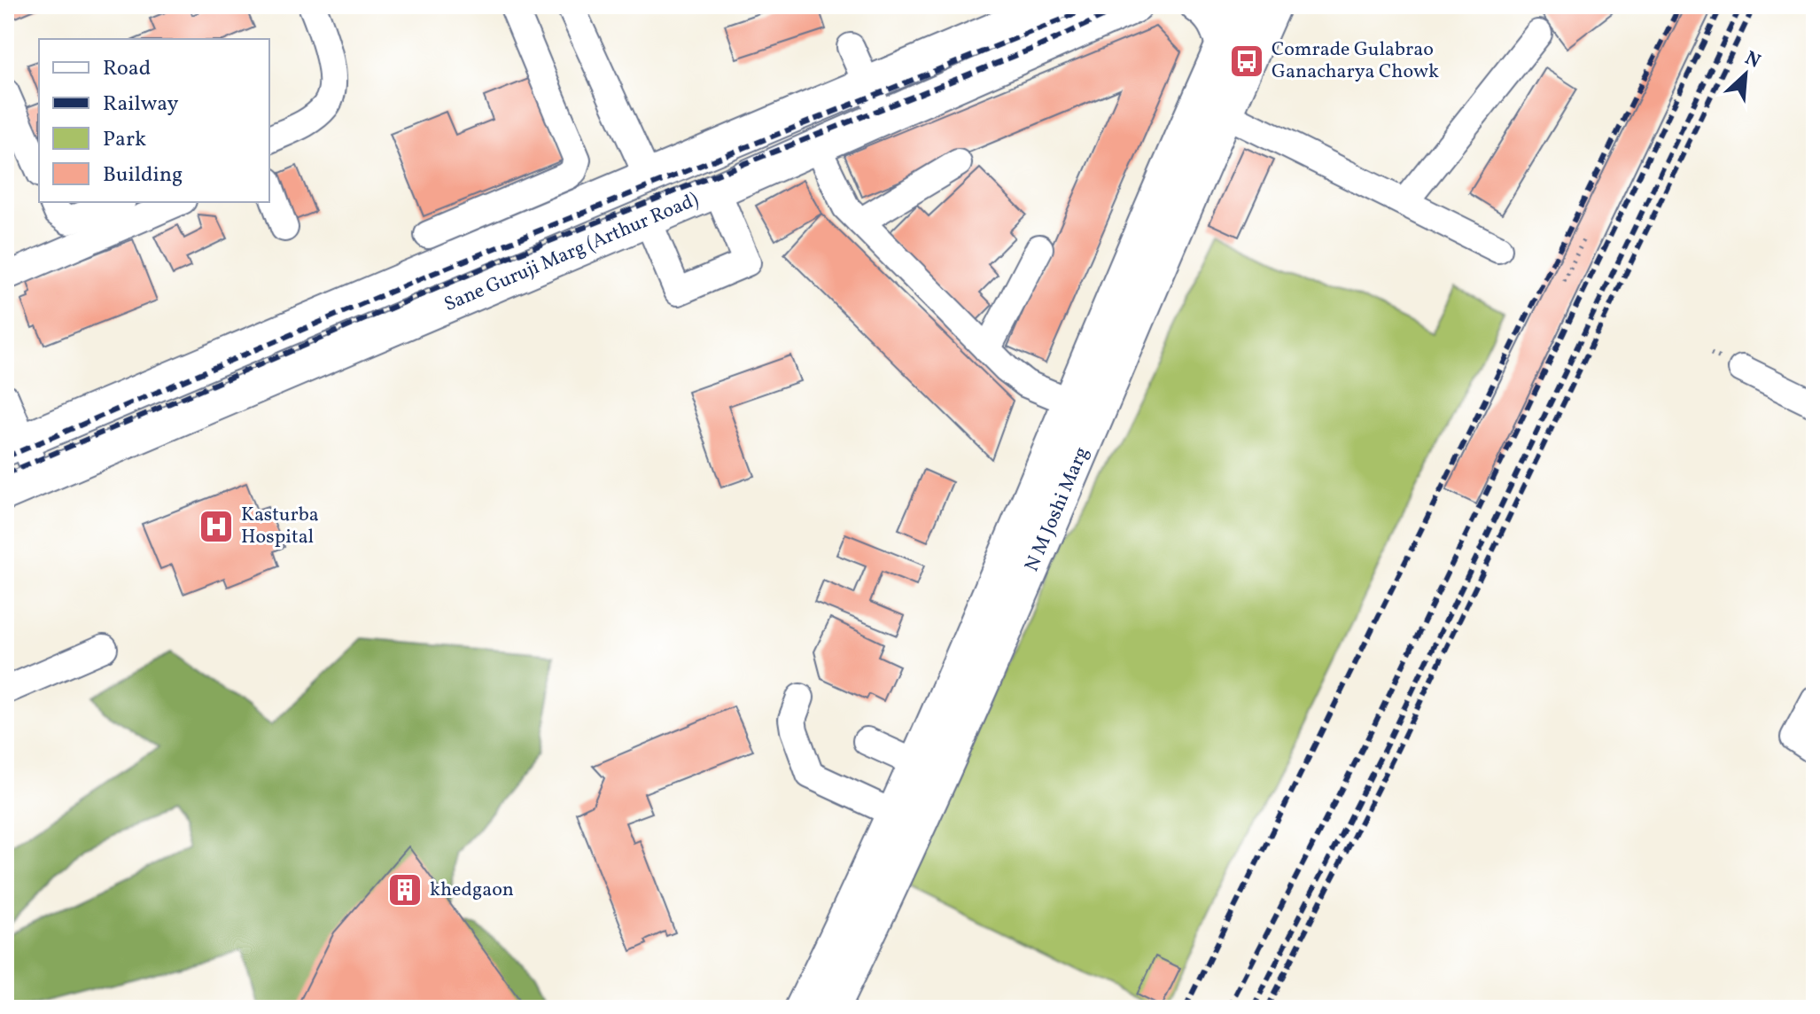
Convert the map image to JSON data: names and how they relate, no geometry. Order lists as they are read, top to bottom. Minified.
{"streets":{"main road":["Sane Guruji Marg (Arthur Road)","N M Joshi Marg"]},"places":{"bus stop":["Comrade Gulabrao Ganacharya Chowk"],"hospital":["Kasturba Hospital"],"building":["khedgaon"]},"legend":["Road","Railway","Park","Building"],"north":"top right"}
